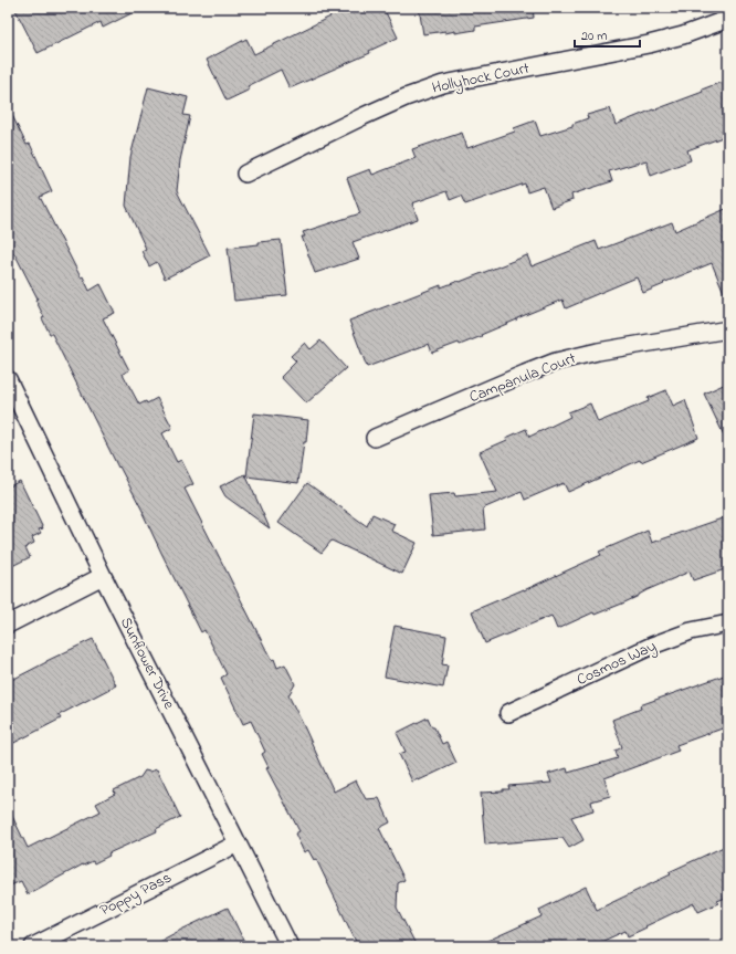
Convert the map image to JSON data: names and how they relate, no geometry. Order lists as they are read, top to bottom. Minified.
{"streets":{"street":["Hollyhock Court","Campanula Court","Sunflower Drive","Cosmos Way","Poppy Pass"]},"crossings":[["Sunflower Drive","Poppy Pass"]],"scale_bar":"20 m"}
